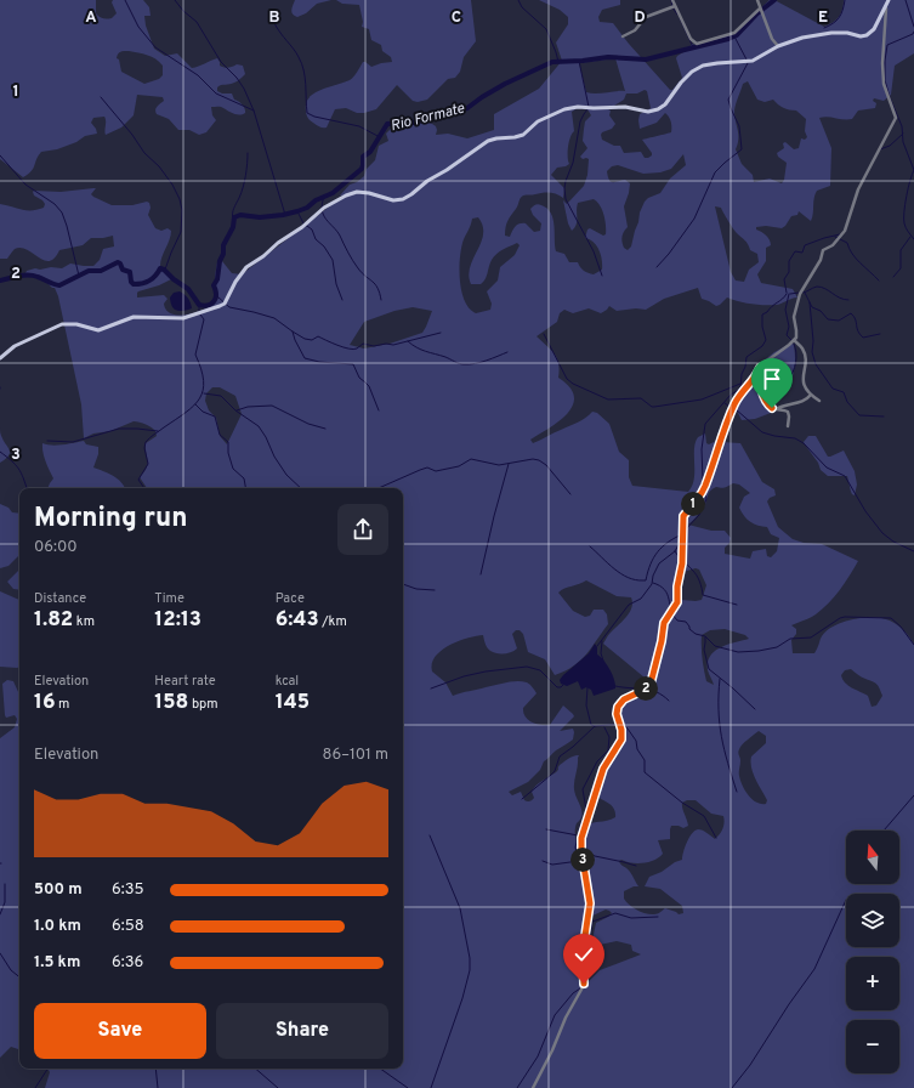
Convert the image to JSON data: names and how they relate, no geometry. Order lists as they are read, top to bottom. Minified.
{"water":["Rio Formate"],"north":"top","page":{"heading":["Morning run","06:00"],"pins":["1","2","3"],"stats":[["Distance","1.82 km"],["Time","12:13"],["Pace","6:43 /km"],["Elevation","16 m"],["Heart rate","158 bpm"],["kcal","145"]],"chart":["Elevation","86–101 m"],"map_buttons":["+","−"],"list":[{"name":"500 m","note":"6:35"},{"name":"1.0 km","note":"6:58"},{"name":"1.5 km","note":"6:36"}],"buttons":["Save","Share"]},"grid":{"columns":["A","B","C","D","E"],"rows":["1","2","3"]}}
